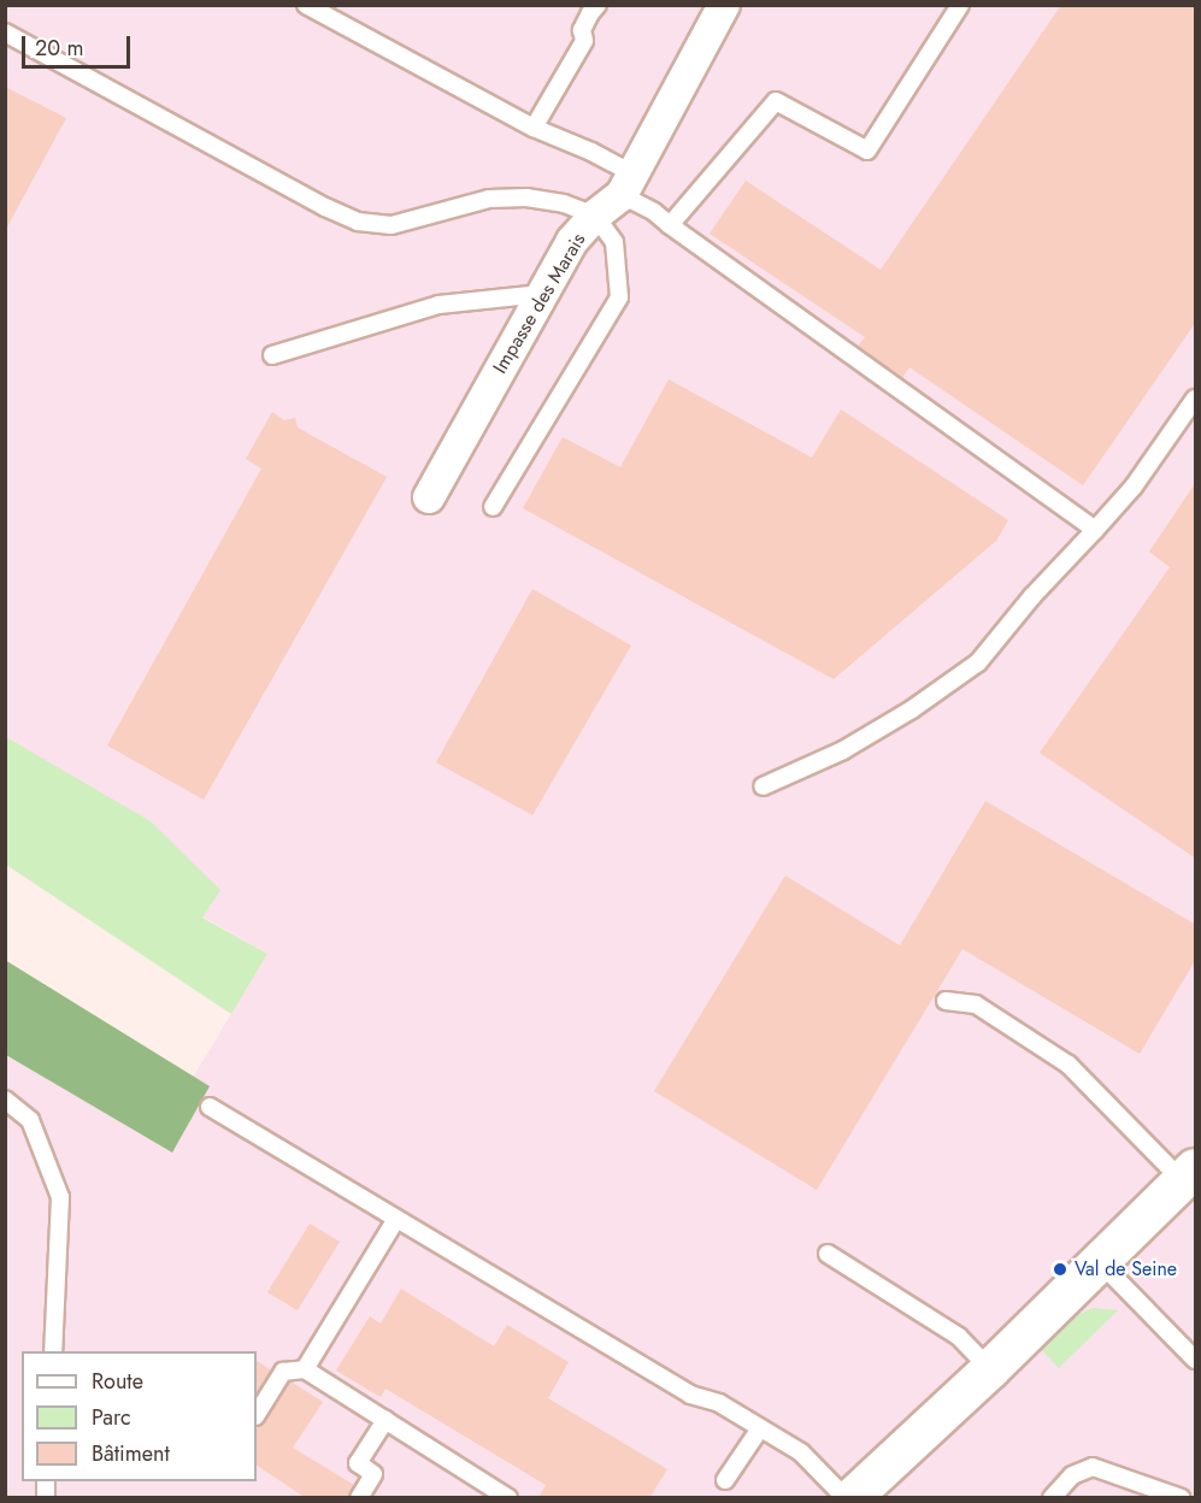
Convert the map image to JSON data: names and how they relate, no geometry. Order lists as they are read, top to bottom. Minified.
{"streets":{"street":["Impasse des Marais"]},"places":["Val de Seine"],"legend":["Route","Parc","Bâtiment"],"scale_bar":"20 m"}
